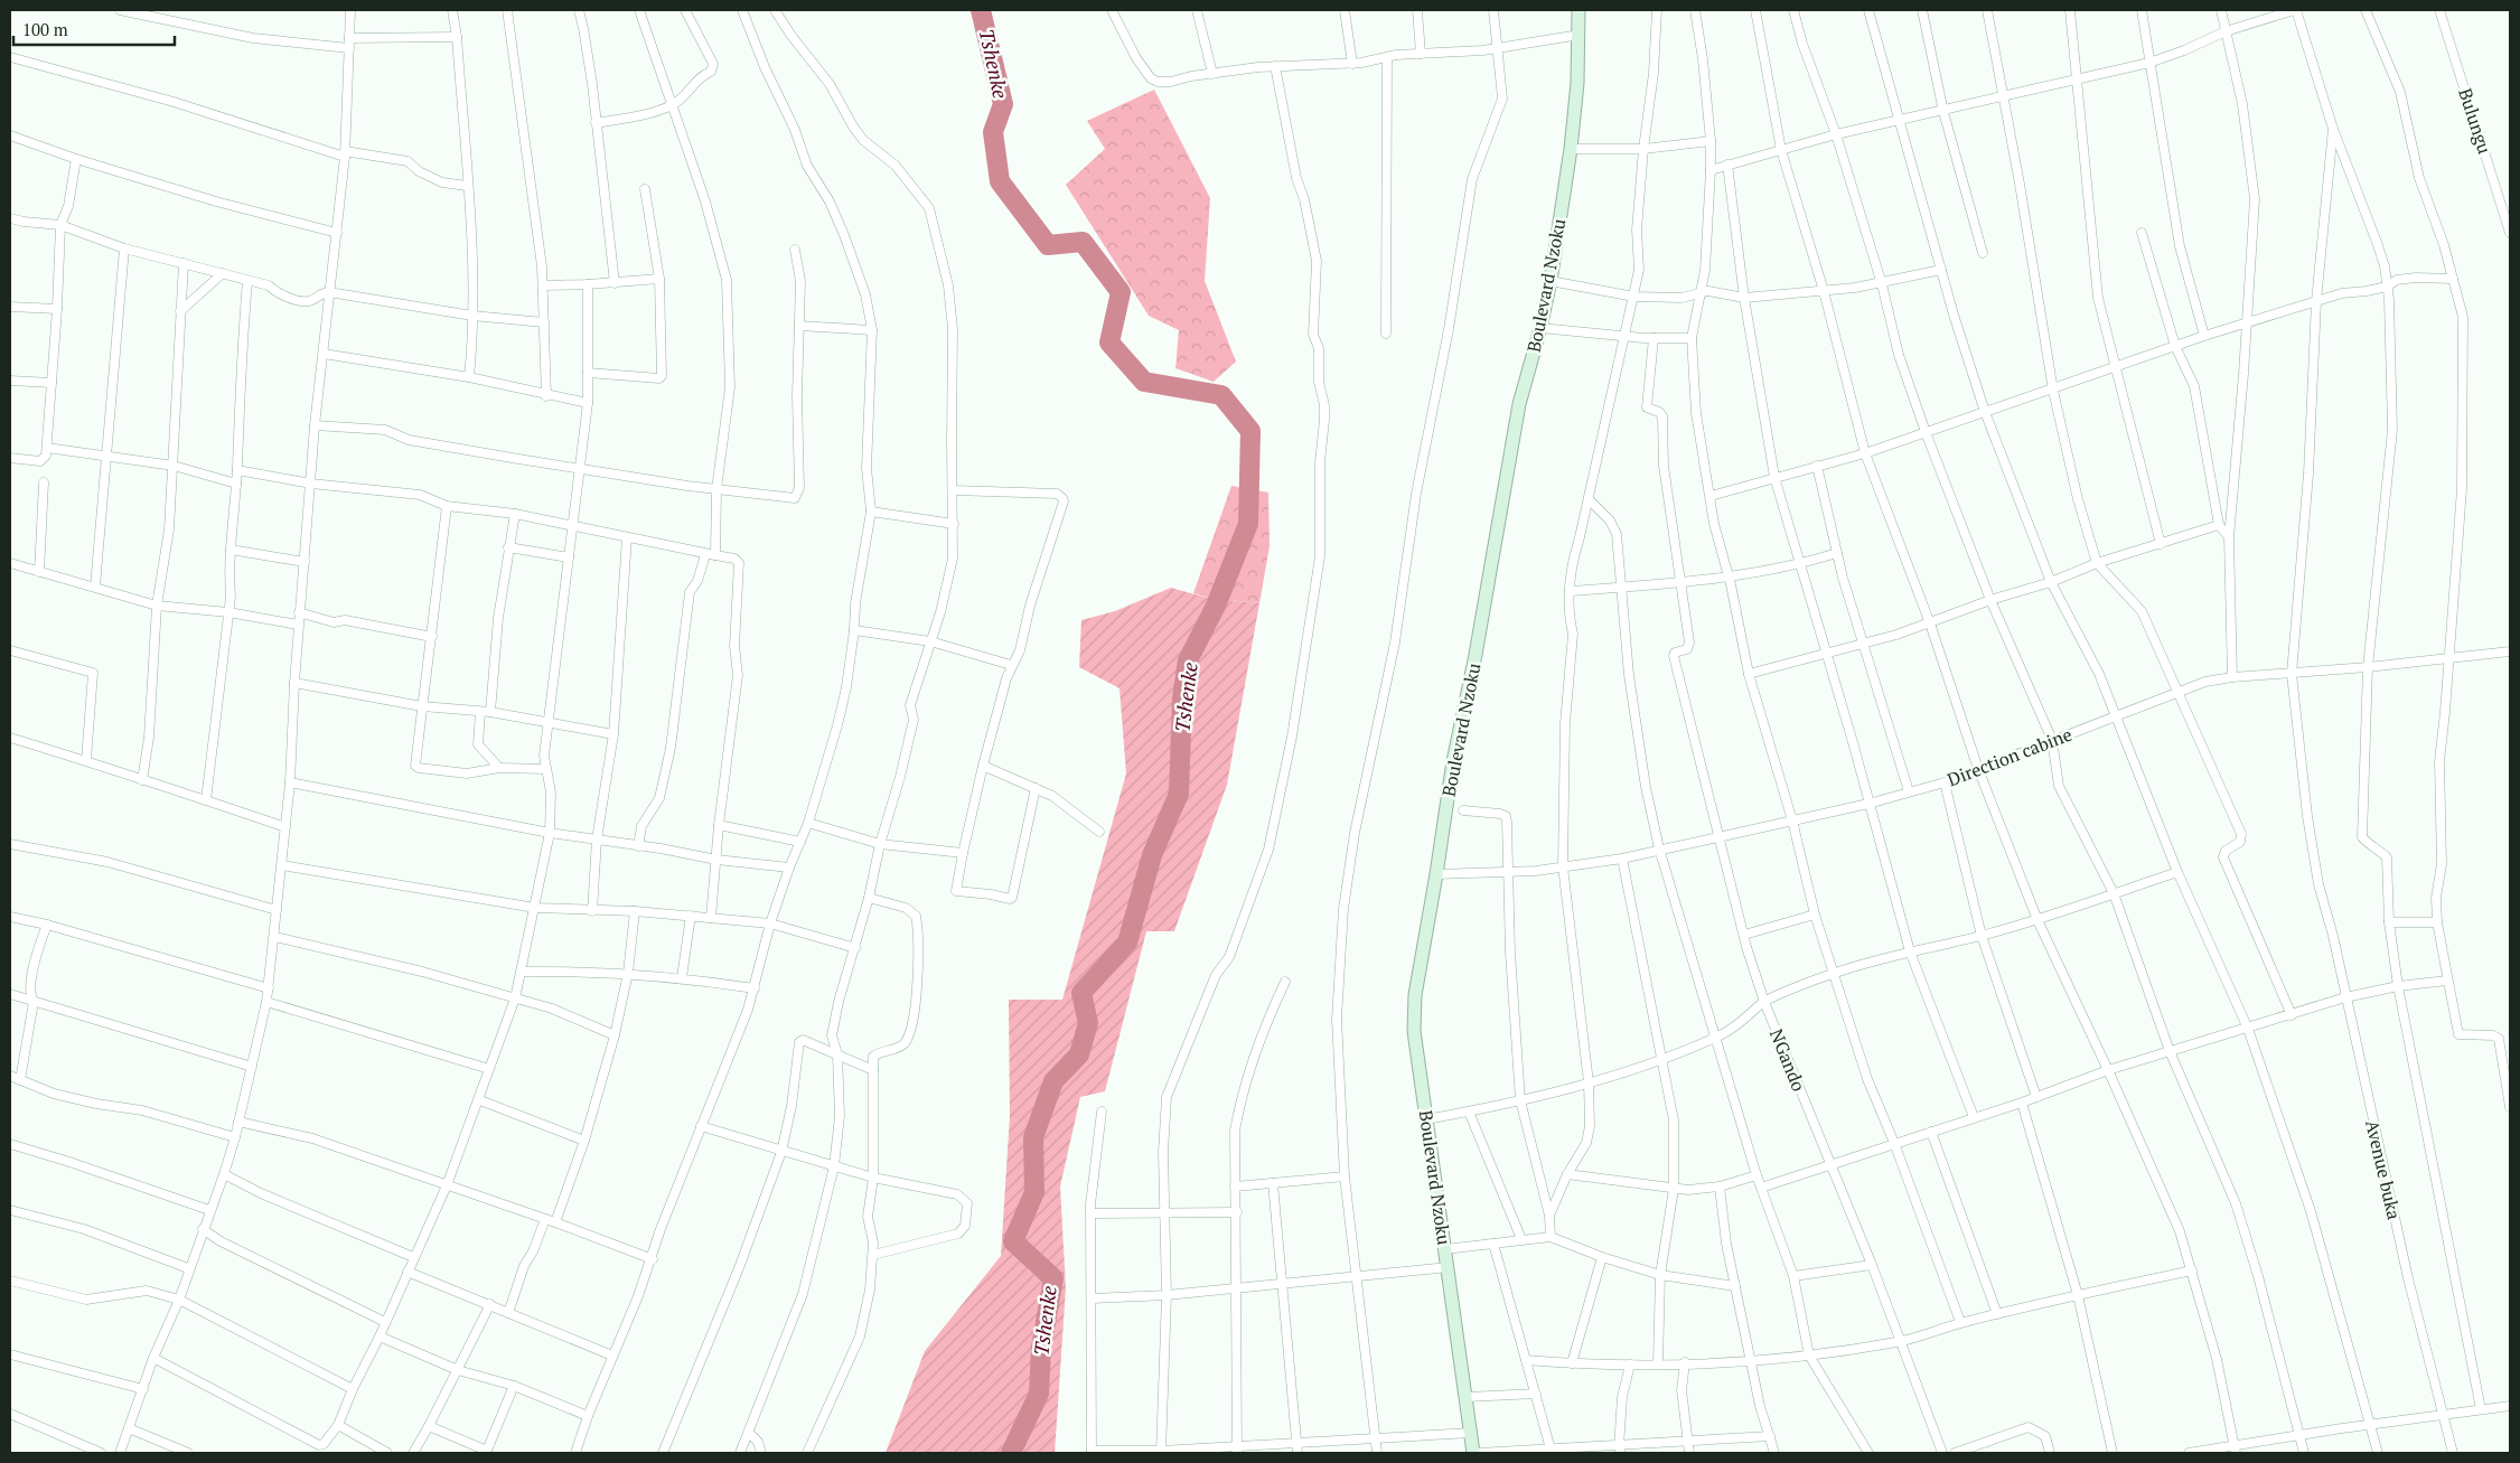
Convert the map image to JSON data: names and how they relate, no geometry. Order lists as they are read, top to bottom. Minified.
{"streets":{"street":["Bulungu","Boulevard Nzoku","Direction cabine","NGando","Avenue buka"]},"crossings":[["Boulevard Nzoku","Direction cabine"],["Direction cabine","NGando"],["Direction cabine","Avenue buka"]],"water":["Tshenke"],"scale_bar":"100 m"}
